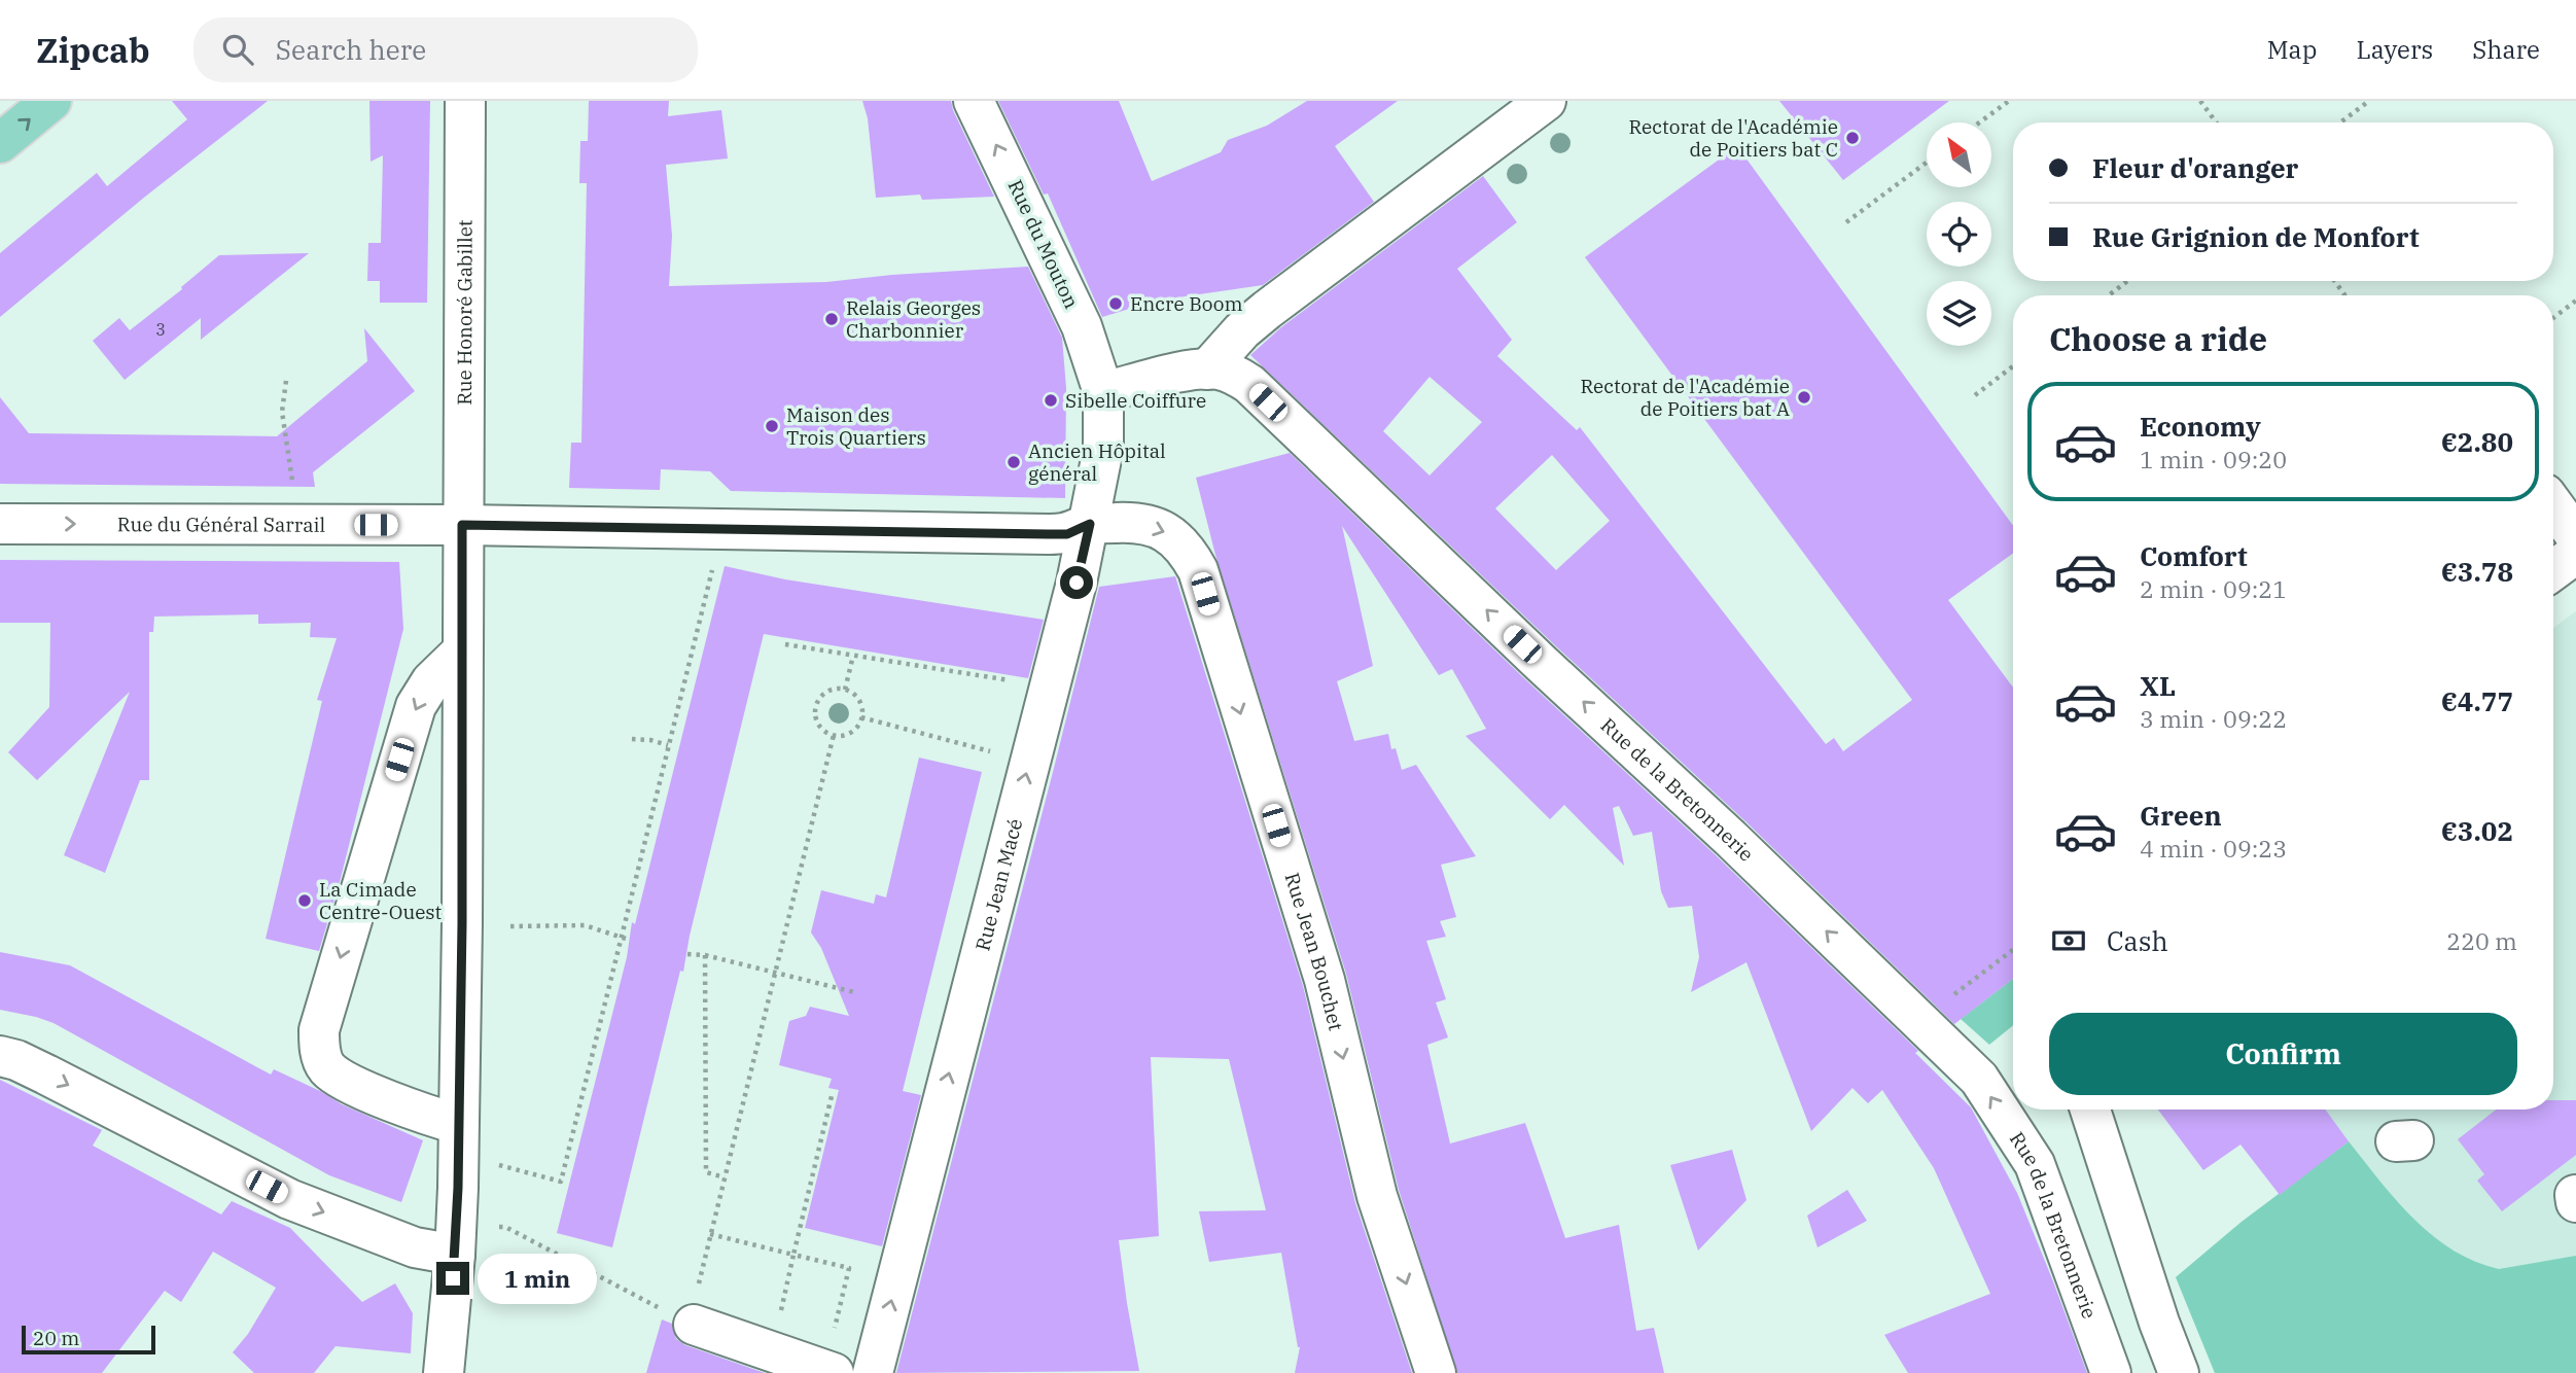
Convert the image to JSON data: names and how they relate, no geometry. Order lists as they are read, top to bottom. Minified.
{"streets":{"street":["Rue du Mouton","Rue Honoré Gabillet","Rue du Général Sarrail","Rue de la Bretonnerie","Rue Jean Macé","Rue Jean Bouchet"]},"crossings":[["Rue du Mouton","Rue de la Bretonnerie"],["Rue du Mouton","Rue Jean Macé"],["Rue Honoré Gabillet","Rue du Général Sarrail"],["Rue du Général Sarrail","Rue Jean Macé"],["Rue du Général Sarrail","Rue Jean Bouchet"],["Rue de la Bretonnerie","Rue Jean Macé"],["Rue Jean Macé","Rue Jean Bouchet"]],"one_way":["Rue du Mouton","Rue de la Bretonnerie","Rue Jean Macé","Rue Jean Bouchet"],"places":["Rectorat de l'Académie de Poitiers bat C","Encre Boom","Relais Georges Charbonnier","Rectorat de l'Académie de Poitiers bat A","Sibelle Coiffure","Maison des Trois Quartiers","Ancien Hôpital général","La Cimade Centre-Ouest"],"house_numbers":["3"],"scale_bar":"20 m","north":"top left","page":{"header":"Zipcab","search":"Search here","nav":["Map","Layers","Share"],"banner":["Fleur d'oranger","Rue Grignion de Monfort"],"heading":"Choose a ride","list":[{"name":"Economy","note":"1 min · 09:20","value":"€2.80"},{"name":"Comfort","note":"2 min · 09:21","value":"€3.78"},{"name":"XL","note":"3 min · 09:22","value":"€4.77"},{"name":"Green","note":"4 min · 09:23","value":"€3.02"}],"pay":["Cash","220 m"],"buttons":"Confirm","bubble":"1 min","scale":"20 m"}}
